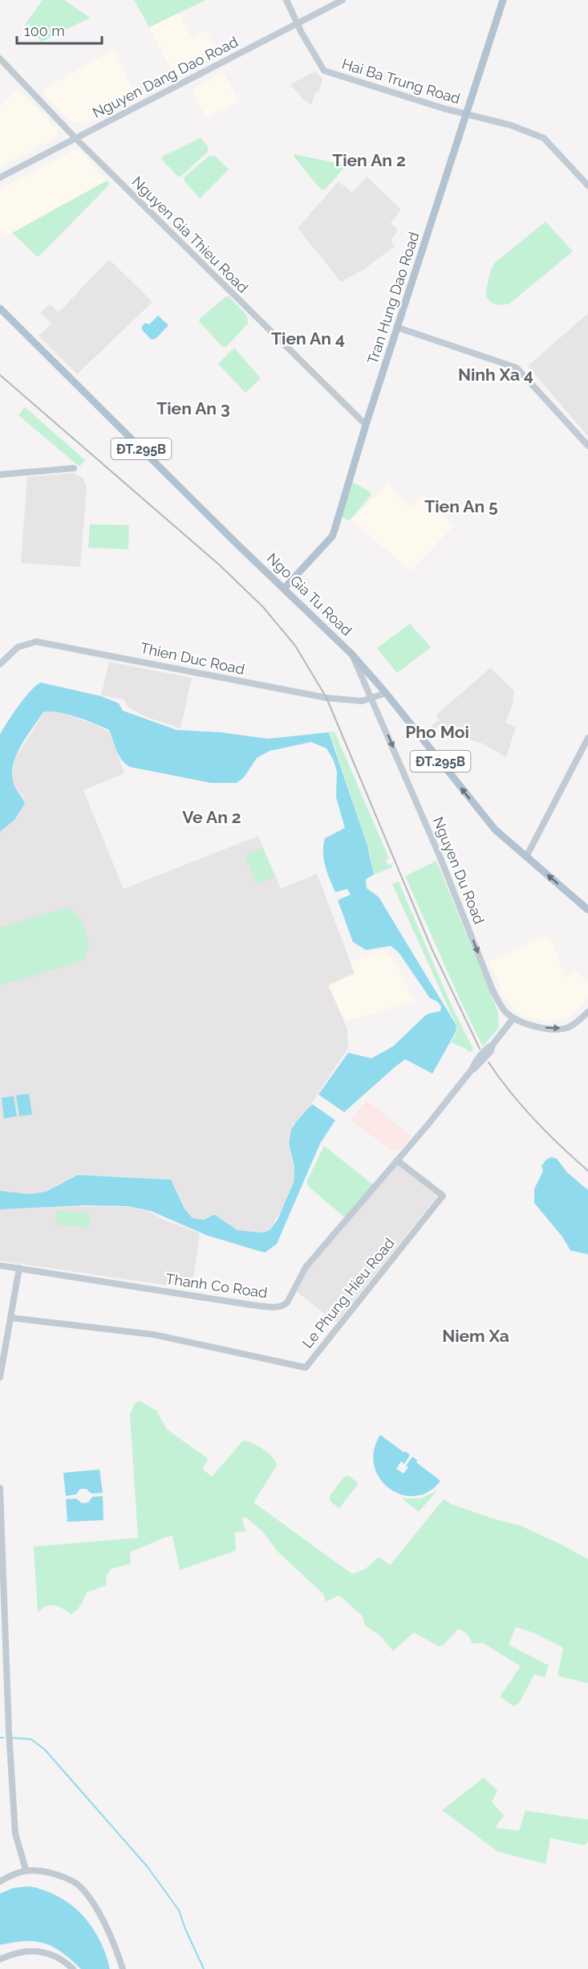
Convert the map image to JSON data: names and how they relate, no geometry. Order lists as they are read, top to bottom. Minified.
{"streets":{"main road":["Nguyen Dang Dao Road","Hai Ba Trung Road","Tran Hung Dao Road","ĐT.295B","Ngo Gia Tu Road","Thien Duc Road","Nguyen Du Road","Thanh Co Road"],"street":["Nguyen Gia Thieu Road","Le Phung Hieu Road"]},"crossings":[["Nguyen Dang Dao Road","Hai Ba Trung Road"],["Nguyen Dang Dao Road","Nguyen Gia Thieu Road"],["Hai Ba Trung Road","Tran Hung Dao Road"],["Nguyen Gia Thieu Road","Tran Hung Dao Road"],["Tran Hung Dao Road","Ngo Gia Tu Road"],["Ngo Gia Tu Road","Thien Duc Road"],["Ngo Gia Tu Road","Nguyen Du Road"],["Thien Duc Road","Nguyen Du Road"],["Thanh Co Road","Le Phung Hieu Road"]],"one_way":["Ngo Gia Tu Road","Nguyen Du Road"],"districts":["Tien An 2","Tien An 4","Ninh Xa 4","Tien An 3","Tien An 5","Pho Moi","Ve An 2","Niem Xa"],"scale_bar":"100 m"}
